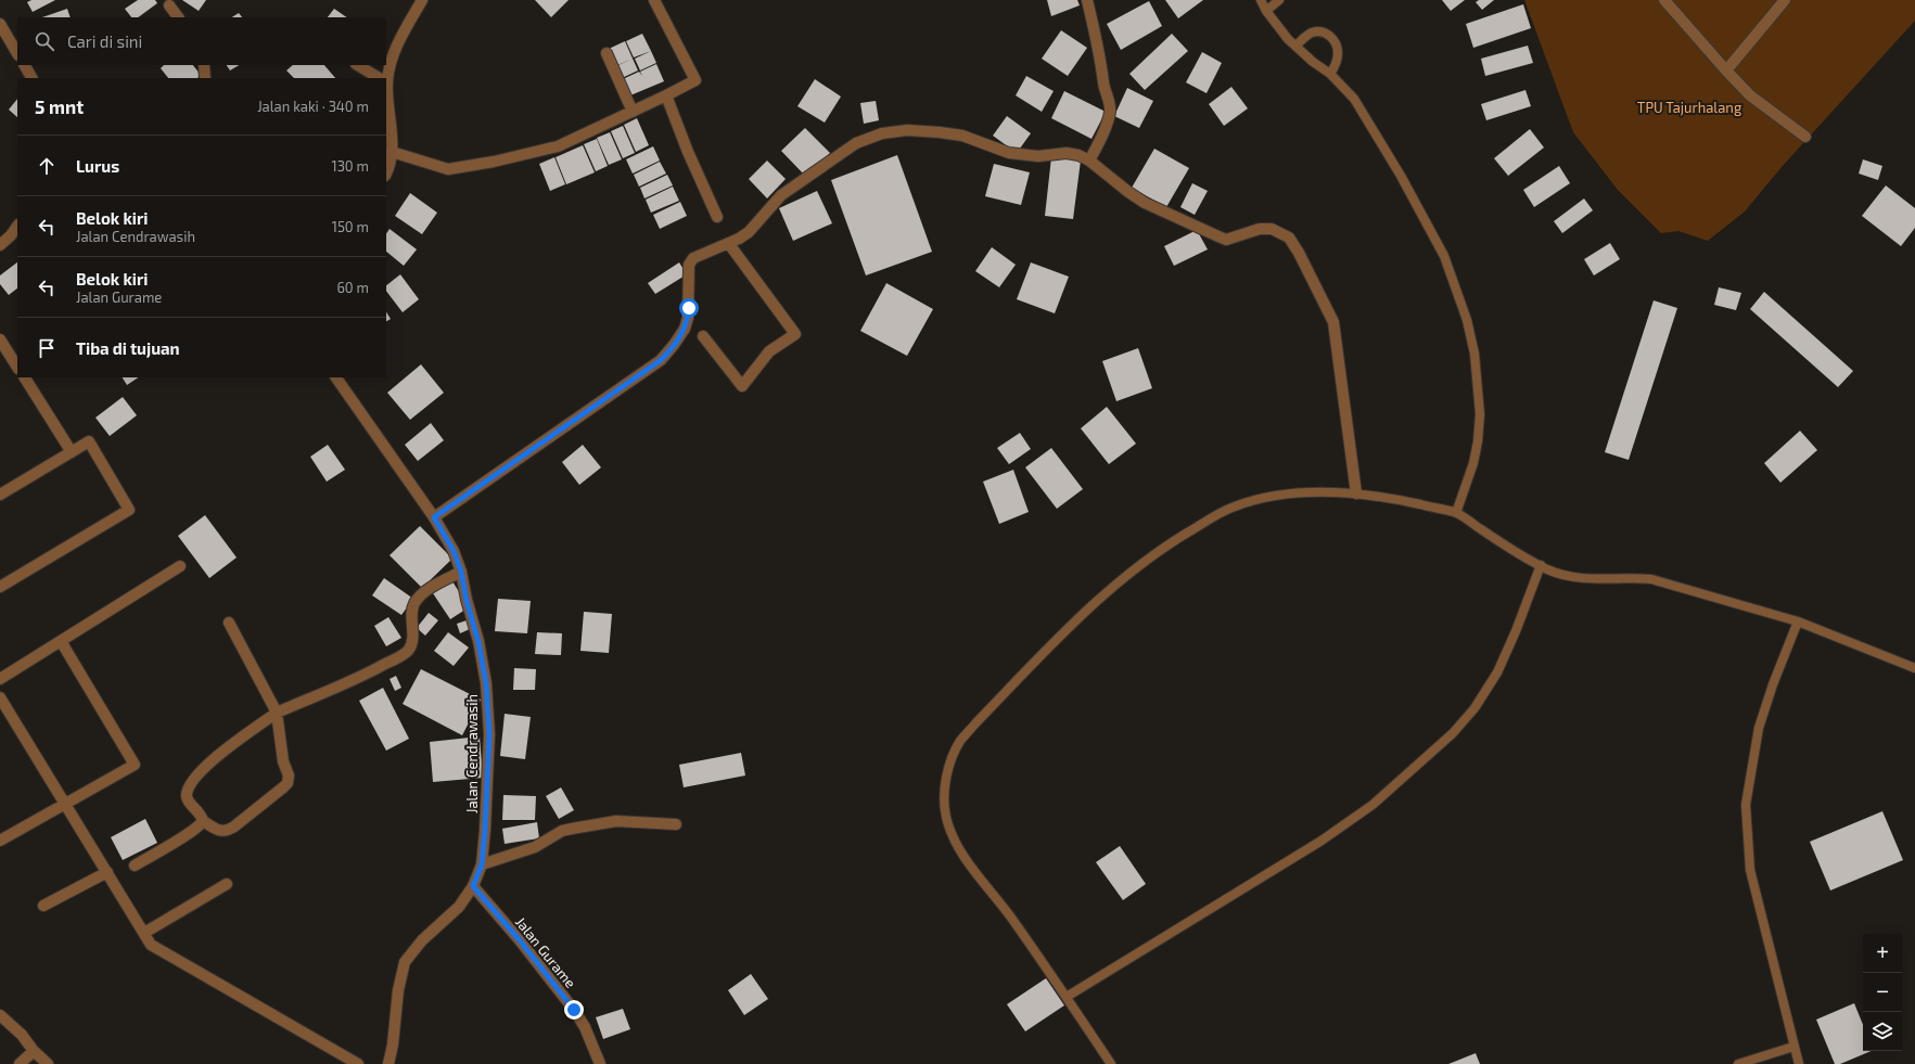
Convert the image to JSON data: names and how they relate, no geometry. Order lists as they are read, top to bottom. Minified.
{"streets":{"street":["Jalan Cendrawasih","Jalan Gurame"]},"crossings":[["Jalan Cendrawasih","Jalan Gurame"]],"parks":["TPU Tajurhalang"],"page":{"search":"Cari di sini","heading":["5 mnt","Jalan kaki · 340 m"],"list":[["Lurus","130 m"],["Belok kiri","Jalan Cendrawasih","150 m"],["Belok kiri","Jalan Gurame","60 m"],"Tiba di tujuan"],"map_buttons":["+","−"]}}
